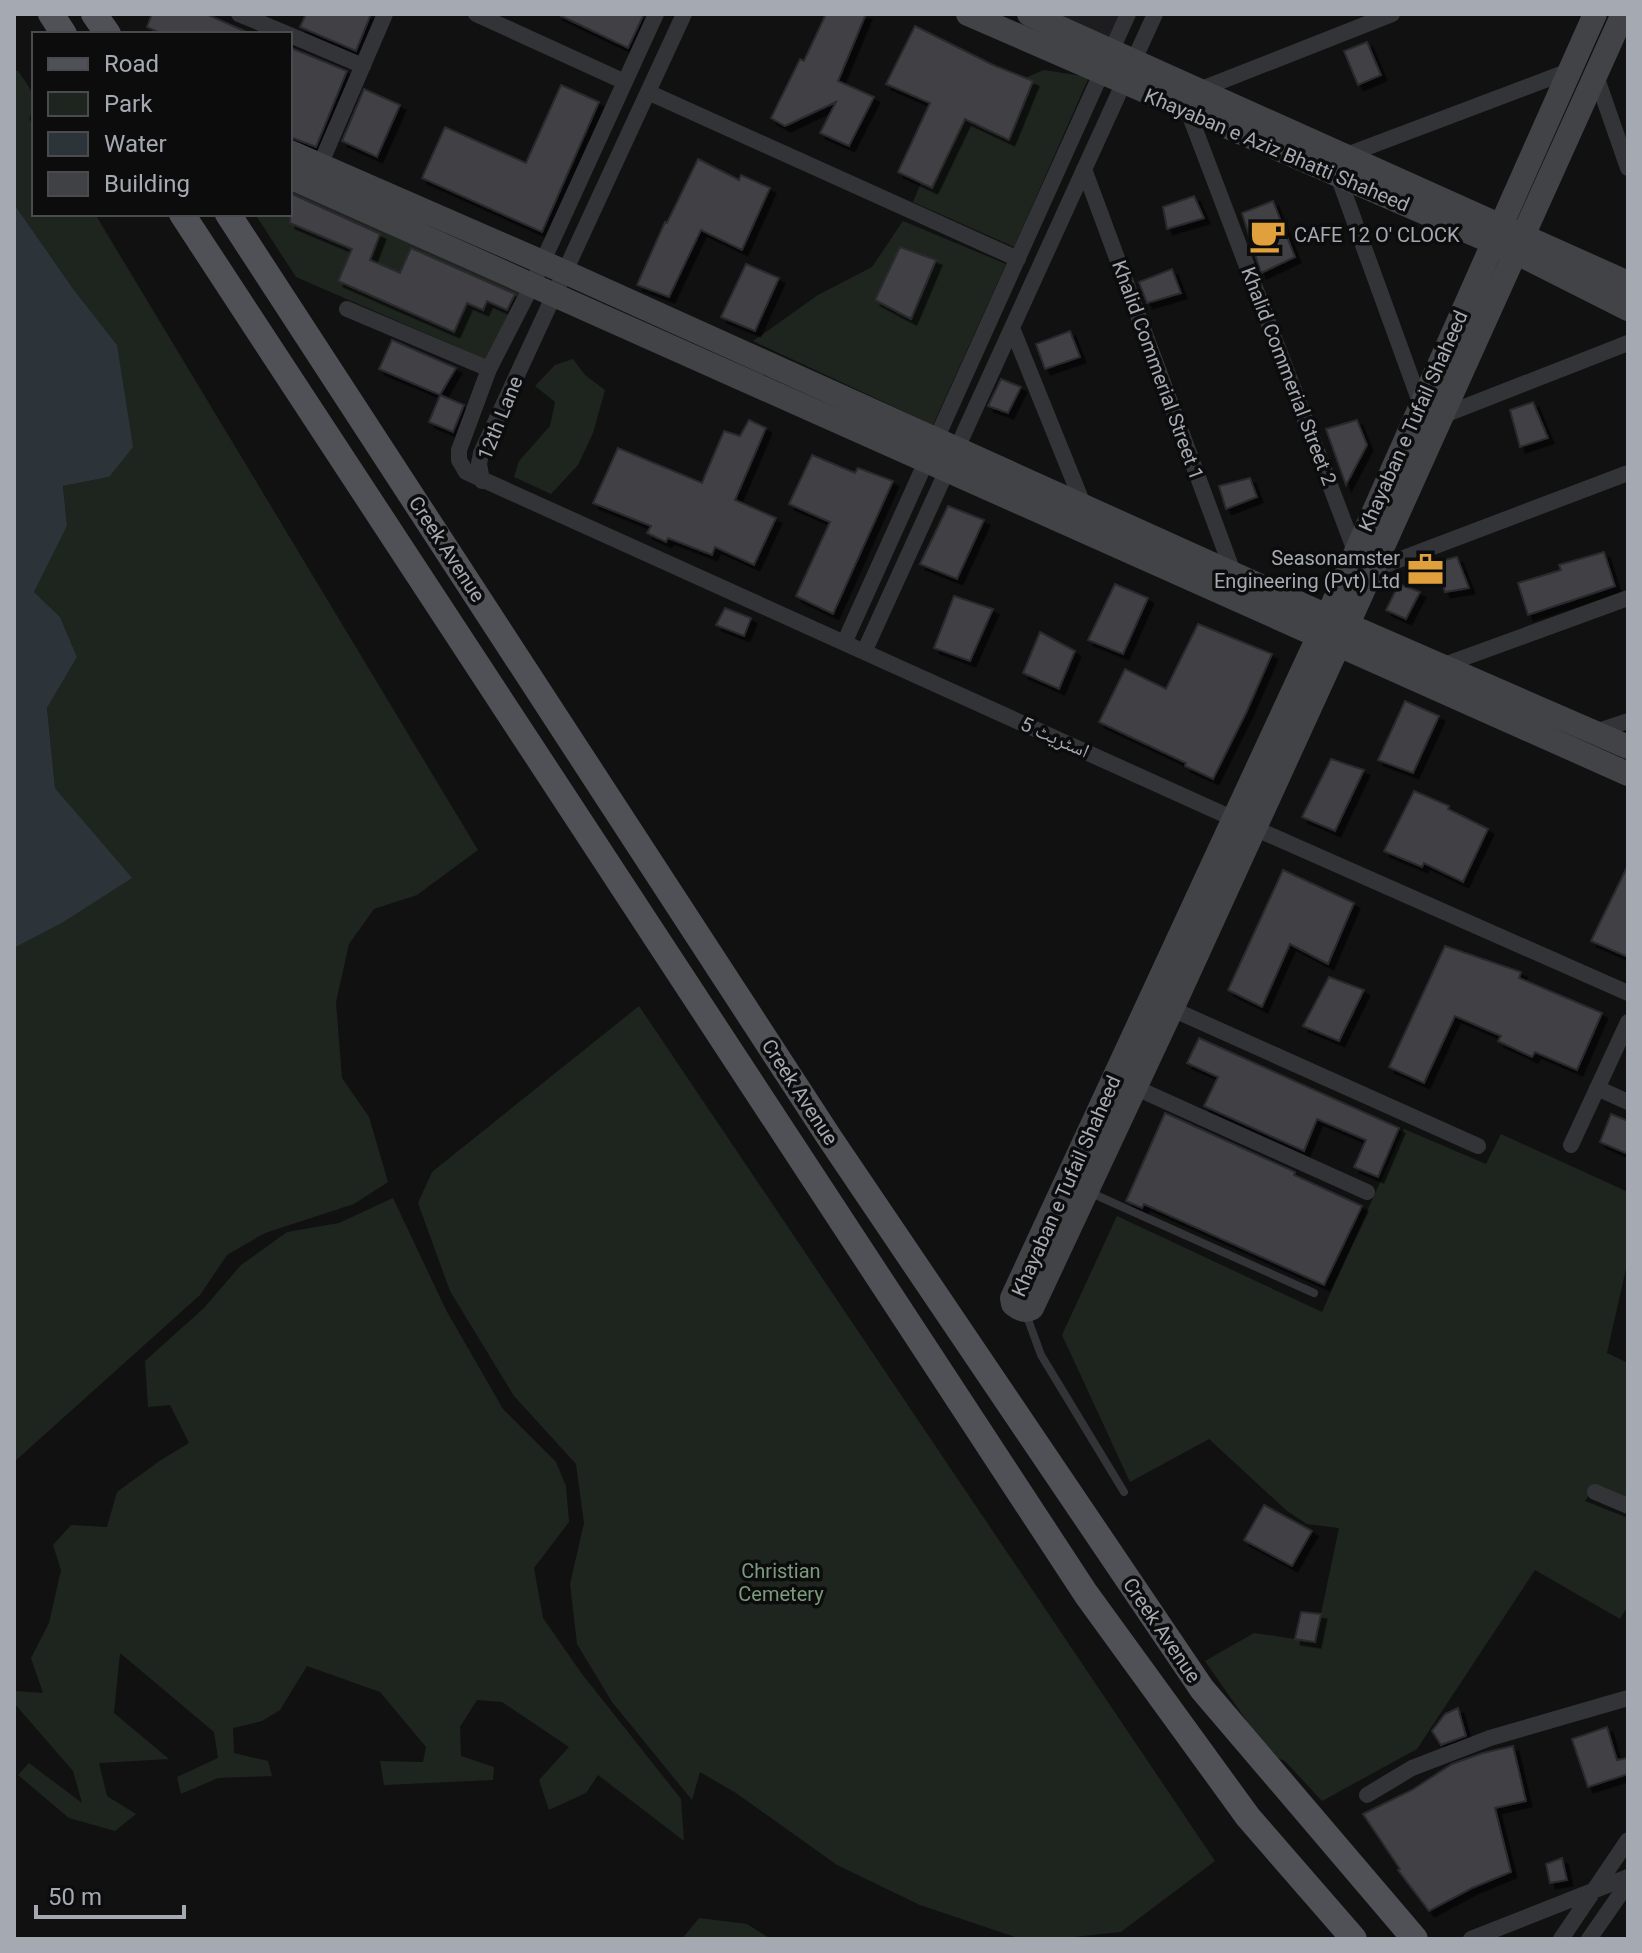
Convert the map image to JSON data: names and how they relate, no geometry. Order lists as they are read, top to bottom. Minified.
{"streets":{"main road":["Creek Avenue"],"street":["Khayaban e Aziz Bhatti Shaheed","Khalid Commerial Street 1","Khalid Commerial Street 2","12th Lane","Khayaban e Tufail Shaheed","اسٹریٹ 5"]},"crossings":[["Khayaban e Aziz Bhatti Shaheed","Khalid Commerial Street 2"],["Khayaban e Aziz Bhatti Shaheed","Khayaban e Tufail Shaheed"],["Khalid Commerial Street 2","Khayaban e Tufail Shaheed"],["12th Lane","اسٹریٹ 5"],["Khayaban e Tufail Shaheed","اسٹریٹ 5"]],"parks":["Christian Cemetery"],"places":{"cafe":["CAFE 12 O' CLOCK"],"office":["Seasonamster Engineering (Pvt) Ltd"]},"legend":["Road","Park","Water","Building"],"scale_bar":"50 m"}
